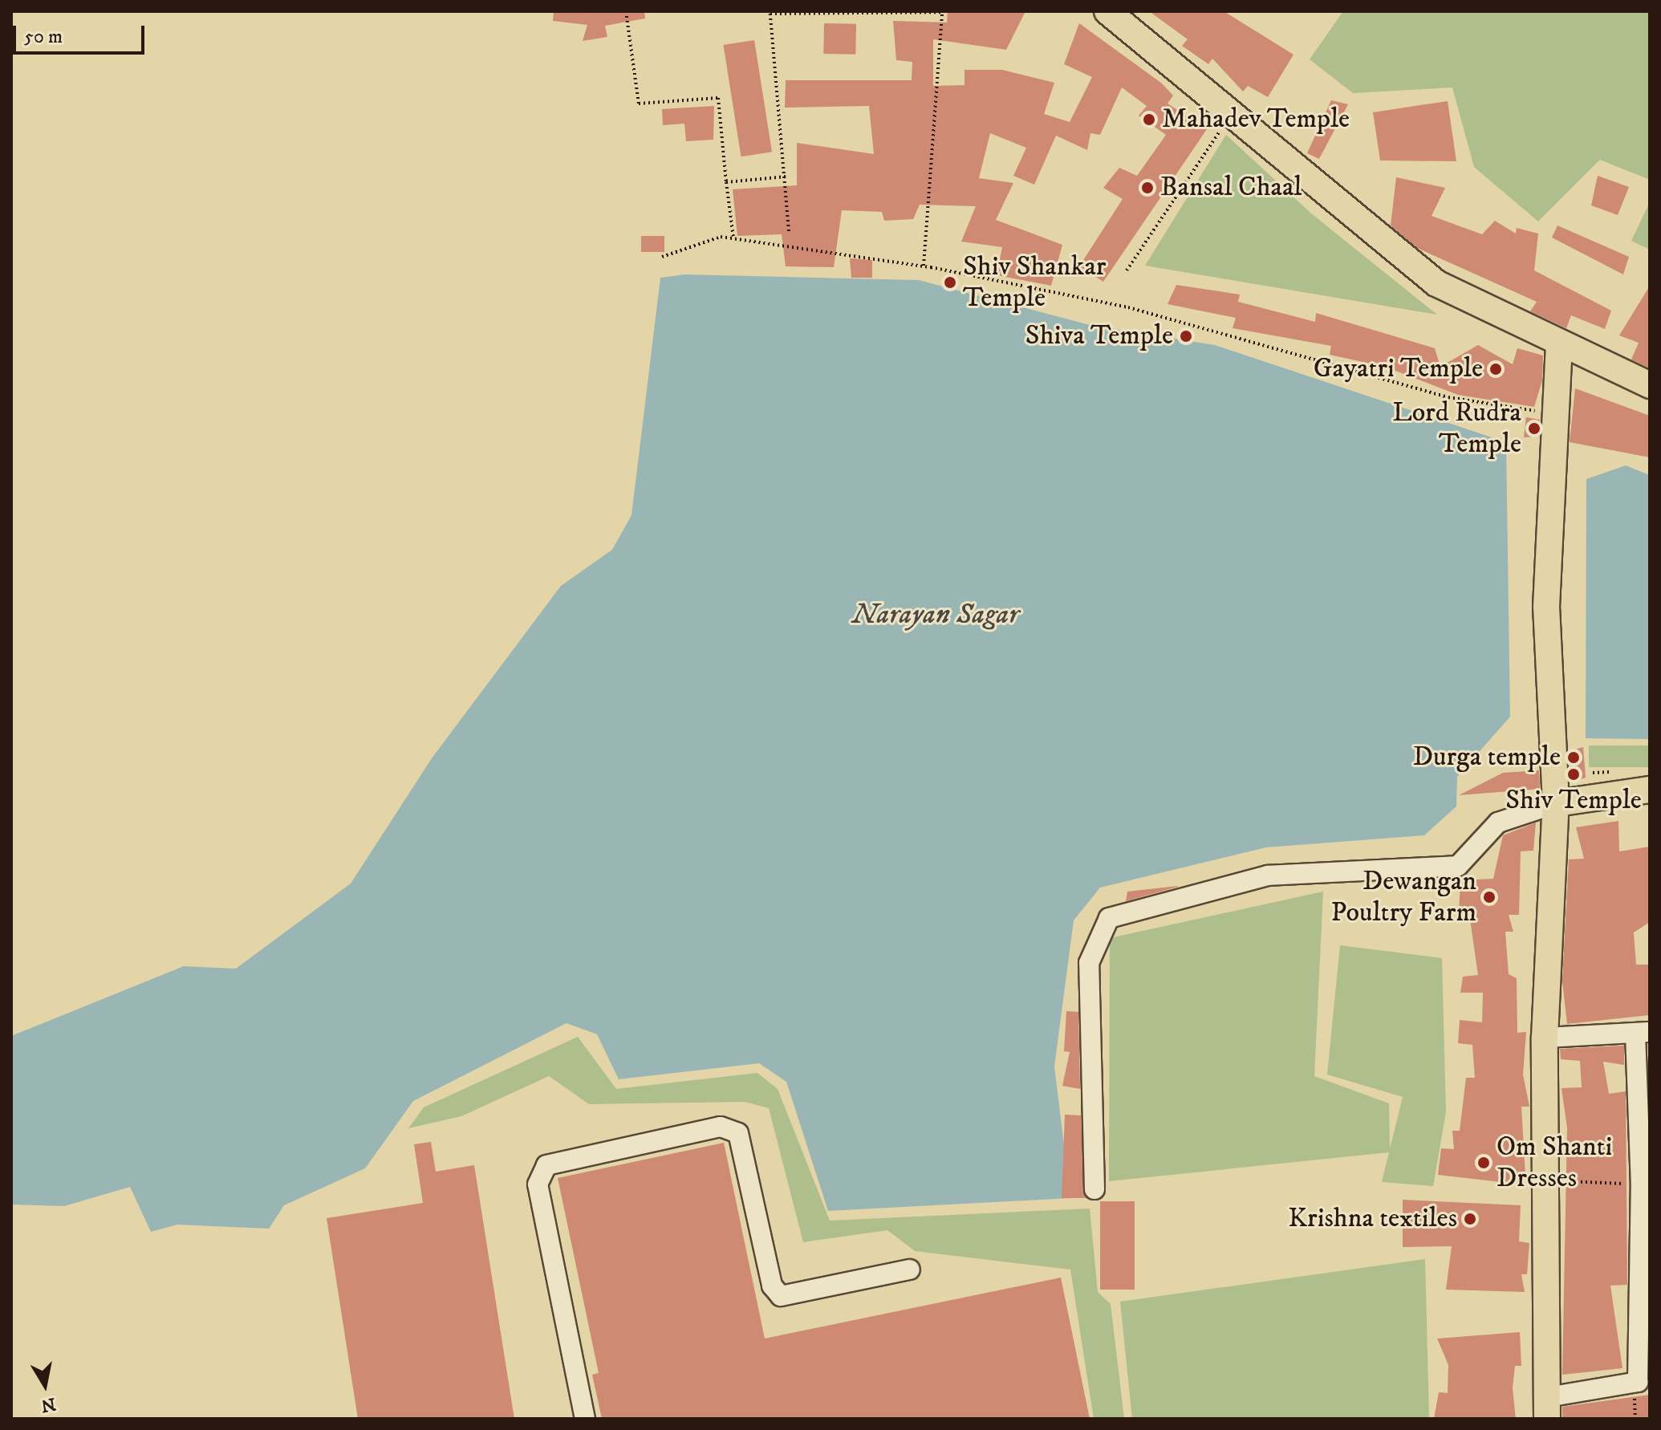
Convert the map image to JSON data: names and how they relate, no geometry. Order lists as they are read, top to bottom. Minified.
{"water":["Narayan Sagar"],"places":["Mahadev Temple","Bansal Chaal","Shiv Shankar Temple","Shiva Temple","Gayatri Temple","Lord Rudra Temple","Durga temple","Shiv Temple","Dewangan Poultry Farm","Om Shanti Dresses","Krishna textiles"],"scale_bar":"50 m","north":"bottom"}
